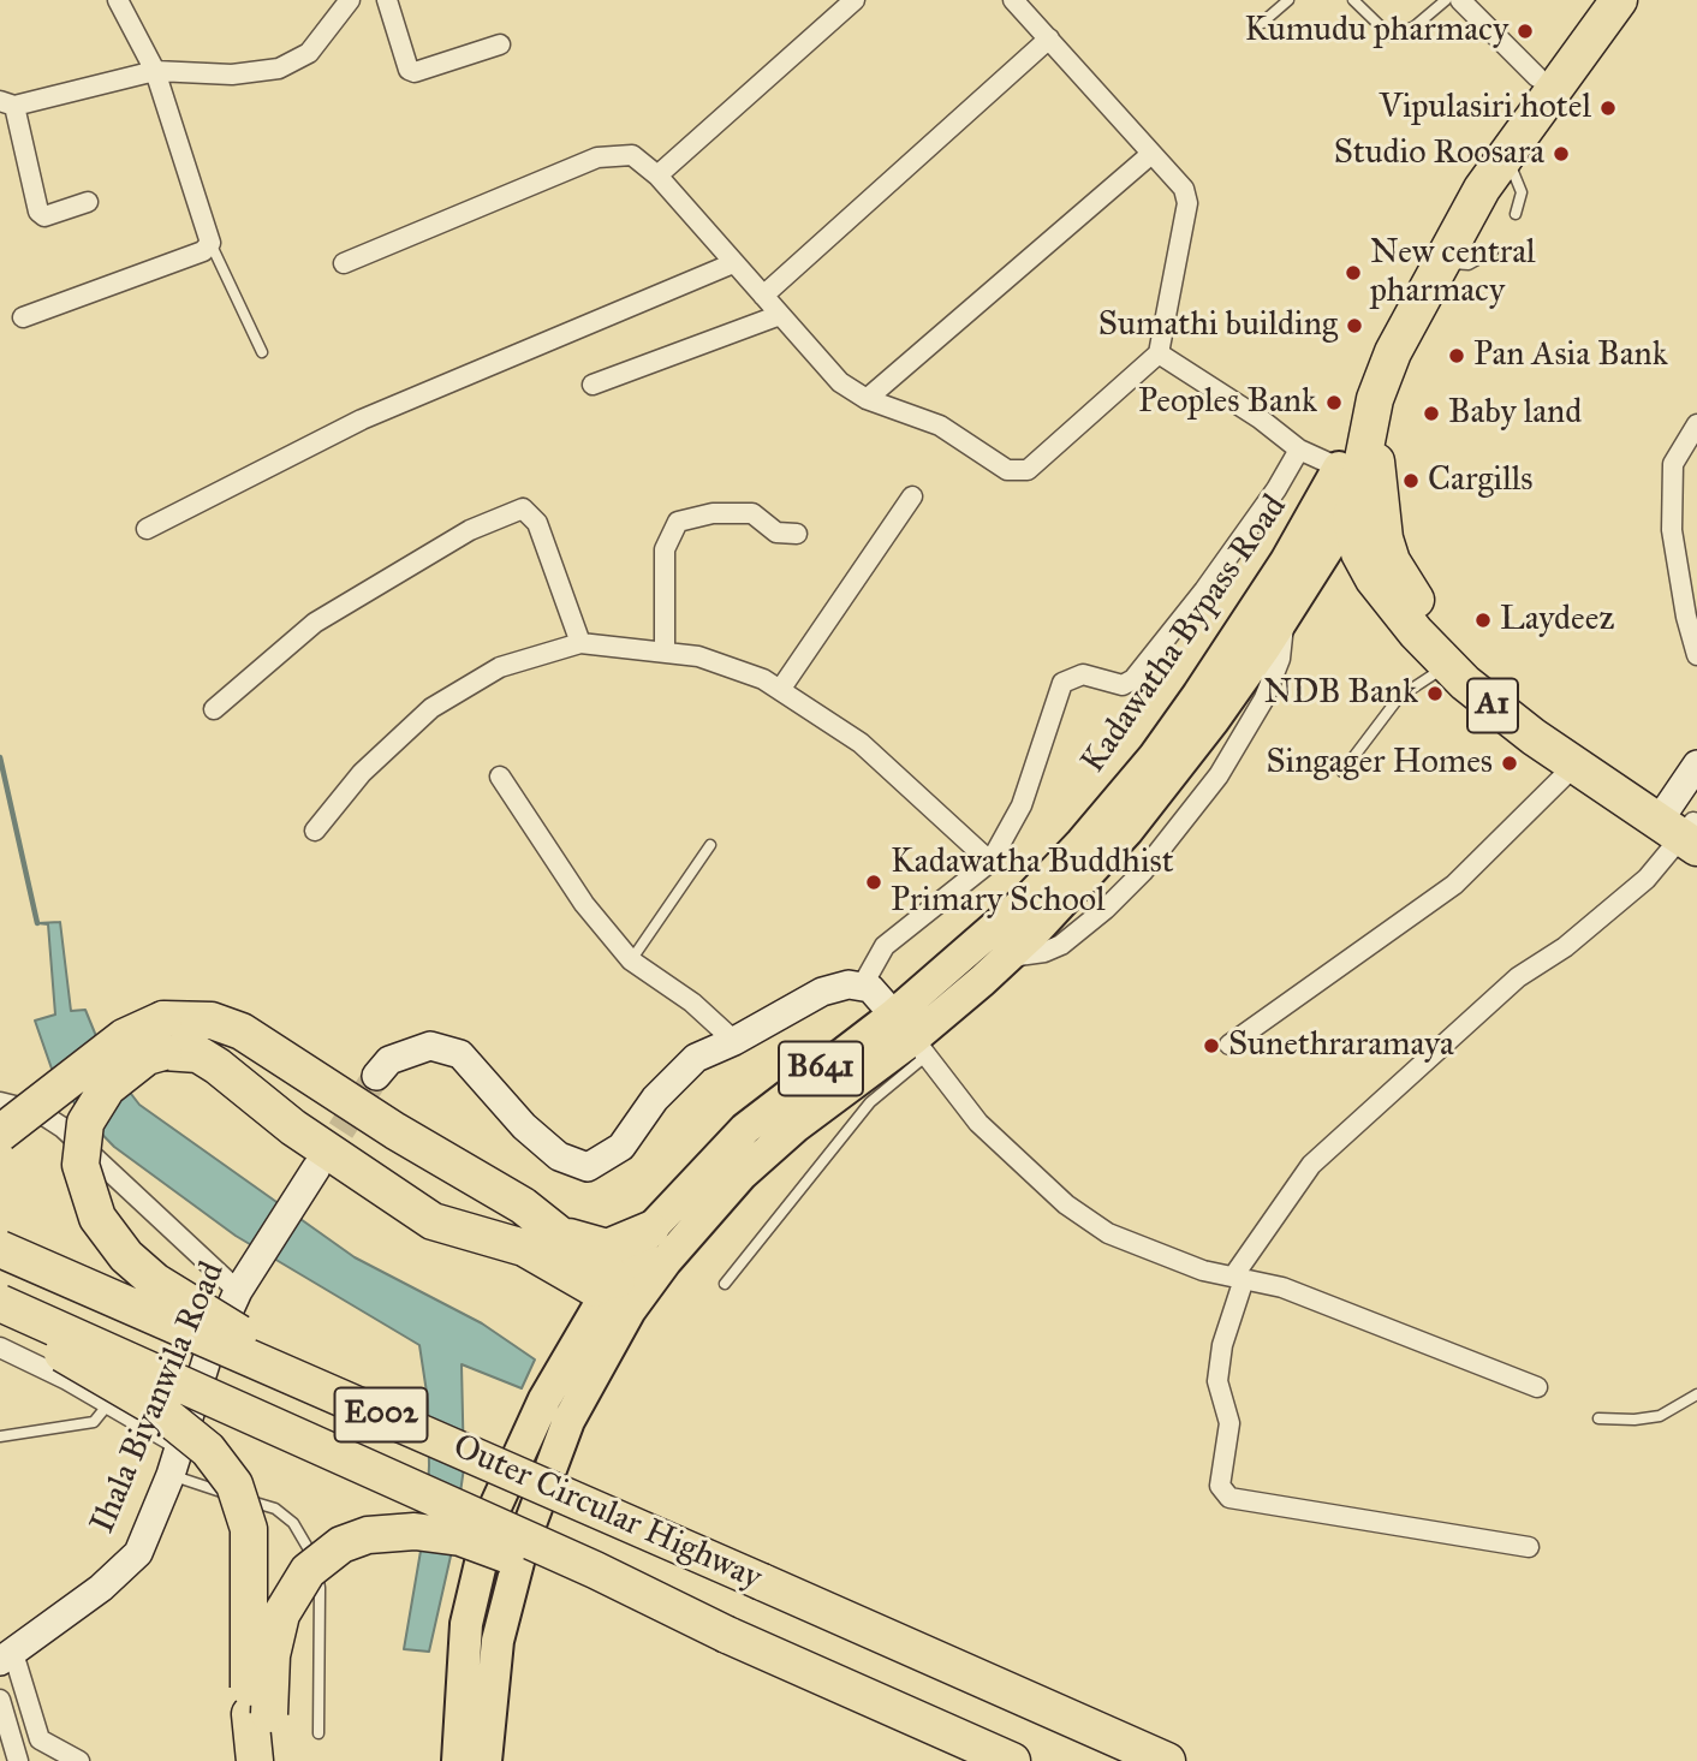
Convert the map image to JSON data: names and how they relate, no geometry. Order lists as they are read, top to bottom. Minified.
{"streets":{"highway":["A1","E002","Outer Circular Highway"],"main road":["Kadawatha Bypass Road","B641"],"street":["Ihala Biyanwila Road"]},"crossings":[["Kadawatha Bypass Road","A1"]],"places":["Kumudu pharmacy","Vipulasiri hotel","Studio Roosara","New central pharmacy","Sumathi building","Pan Asia Bank","Peoples Bank","Baby land","Cargills","Laydeez","NDB Bank","Singager Homes","Kadawatha Buddhist Primary School","Sunethraramaya"]}
